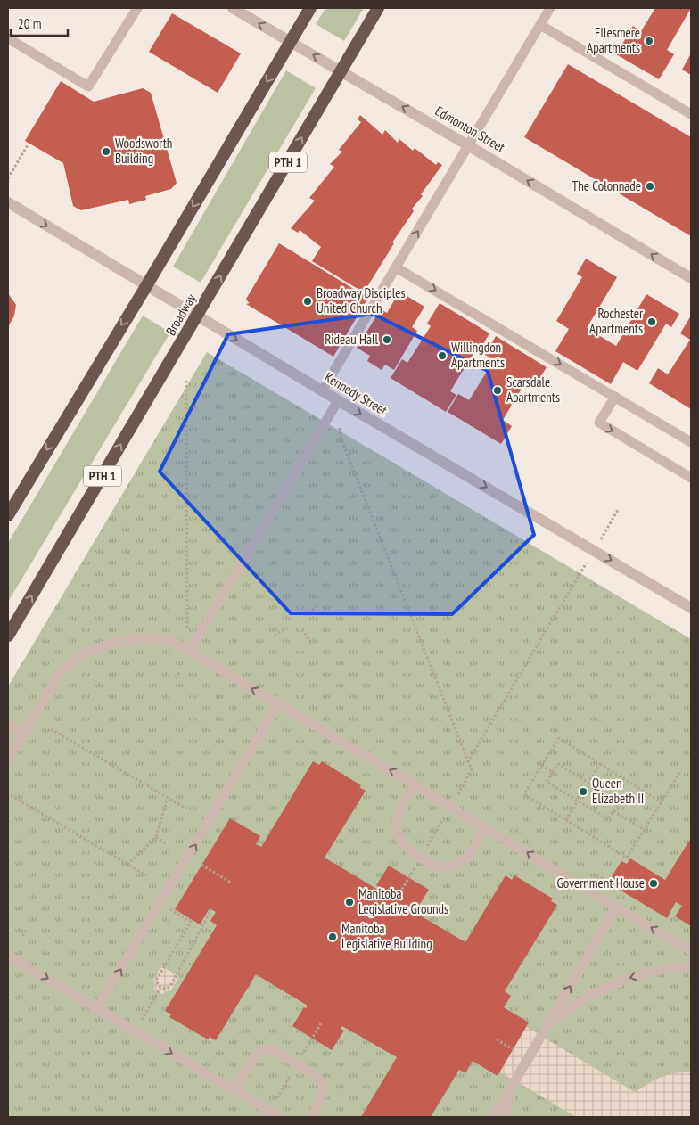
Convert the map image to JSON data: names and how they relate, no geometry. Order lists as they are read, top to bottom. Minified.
{"streets":{"highway":["PTH 1","Broadway"],"street":["Edmonton Street","Kennedy Street"]},"crossings":[["Edmonton Street","Broadway"],["Broadway","Kennedy Street"]],"one_way":["Edmonton Street","Kennedy Street"],"places":["Ellesmere Apartments","Woodsworth Building","The Colonnade","Broadway Disciples United Church","Rochester Apartments","Rideau Hall","Willingdon Apartments","Scarsdale Apartments","Queen Elizabeth II","Government House","Manitoba Legislative Grounds","Manitoba Legislative Building"],"scale_bar":"20 m"}
